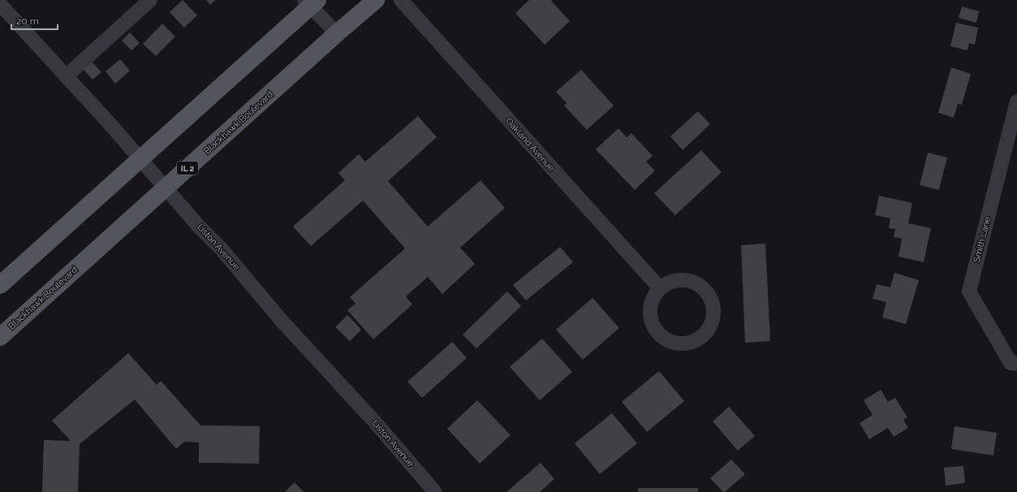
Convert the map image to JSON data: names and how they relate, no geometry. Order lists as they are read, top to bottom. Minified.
{"streets":{"main road":["Blackhawk Boulevard","IL 2"],"street":["Oakland Avenue","Smith Lane","Liston Avenue"]},"crossings":[["Blackhawk Boulevard","Liston Avenue"]],"scale_bar":"20 m"}
